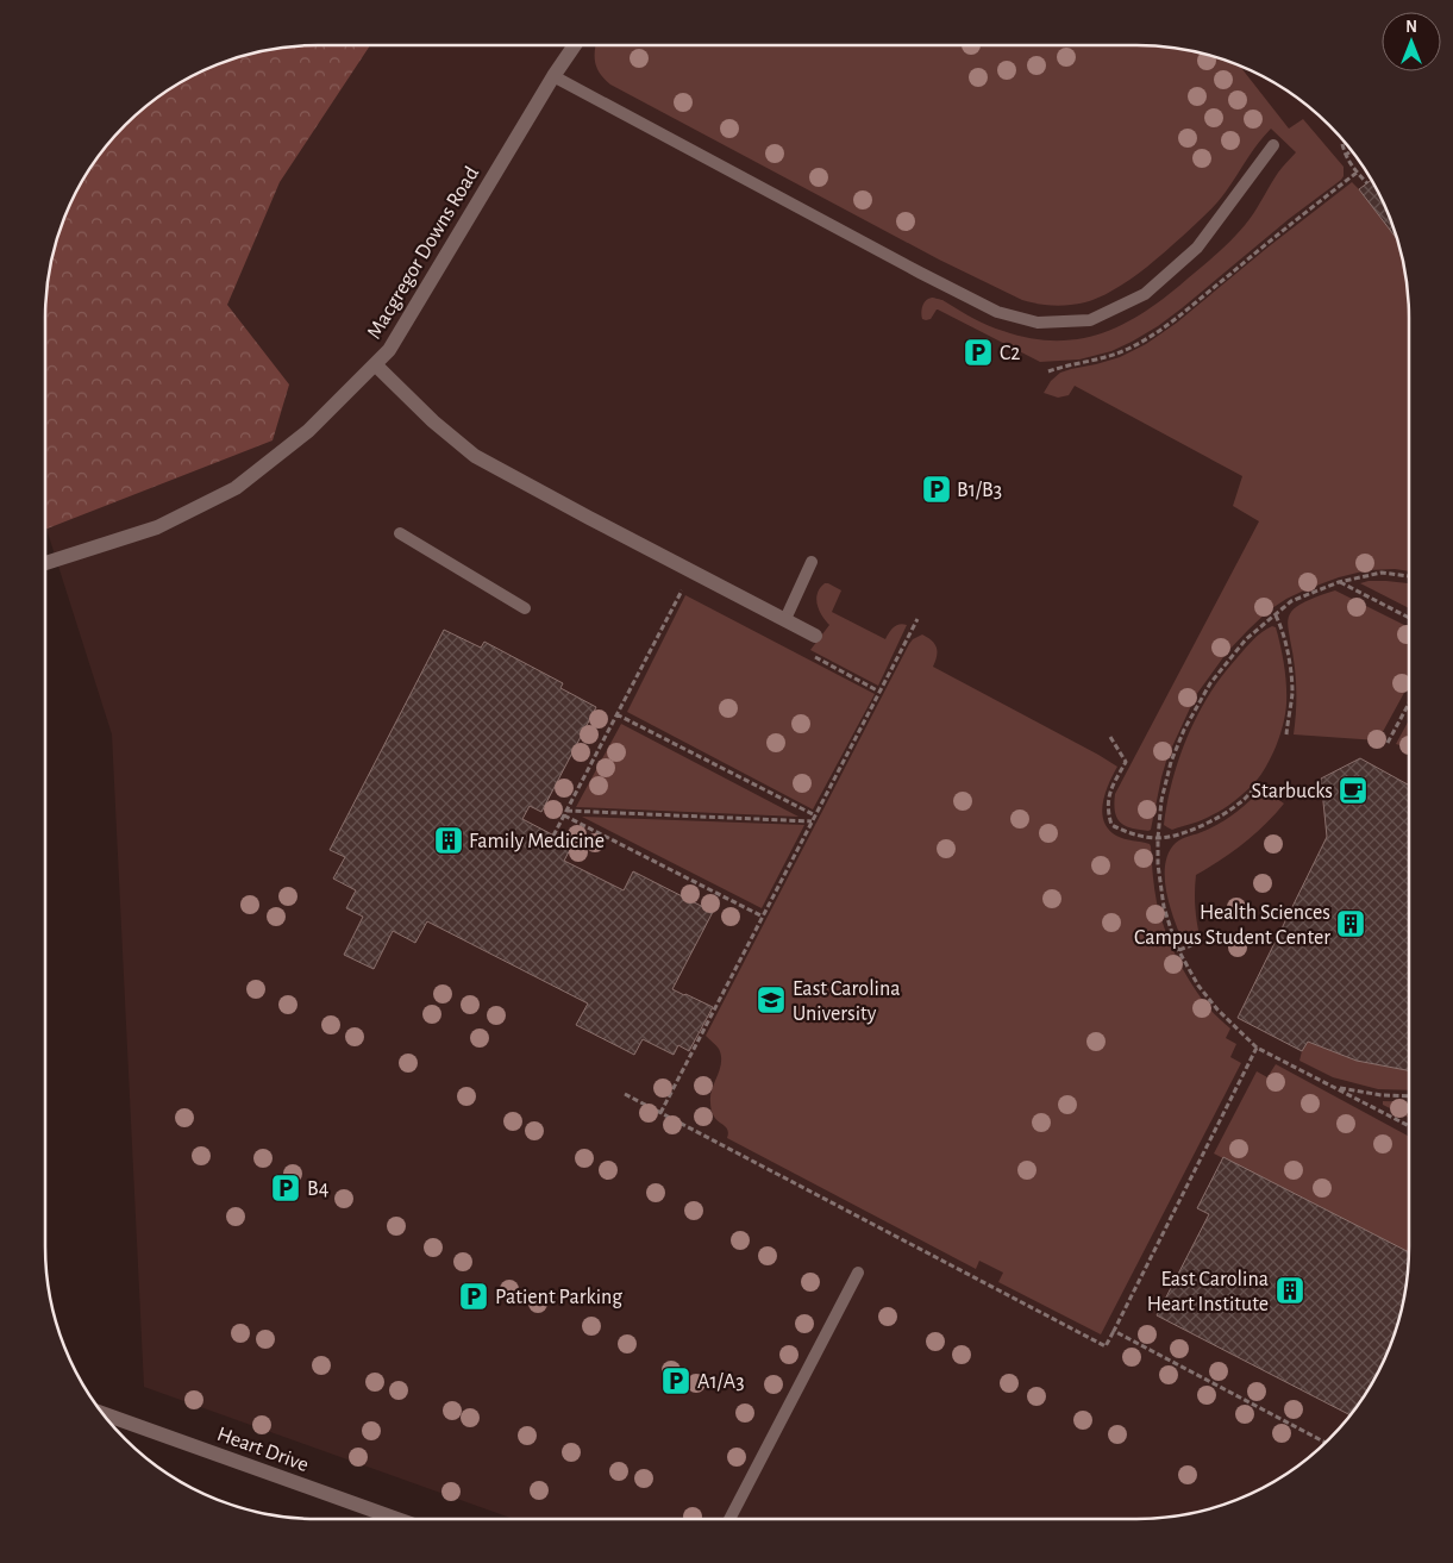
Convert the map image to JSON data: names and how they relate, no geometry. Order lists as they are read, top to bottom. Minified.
{"streets":{"street":["Macgregor Downs Road","Heart Drive"]},"places":{"parking":["C2","B1/B3","B4","Patient Parking","A1/A3"],"cafe":["Starbucks"],"building":["Family Medicine","Health Sciences Campus Student Center","East Carolina Heart Institute"],"school or university":["East Carolina University"]},"north":"top"}
